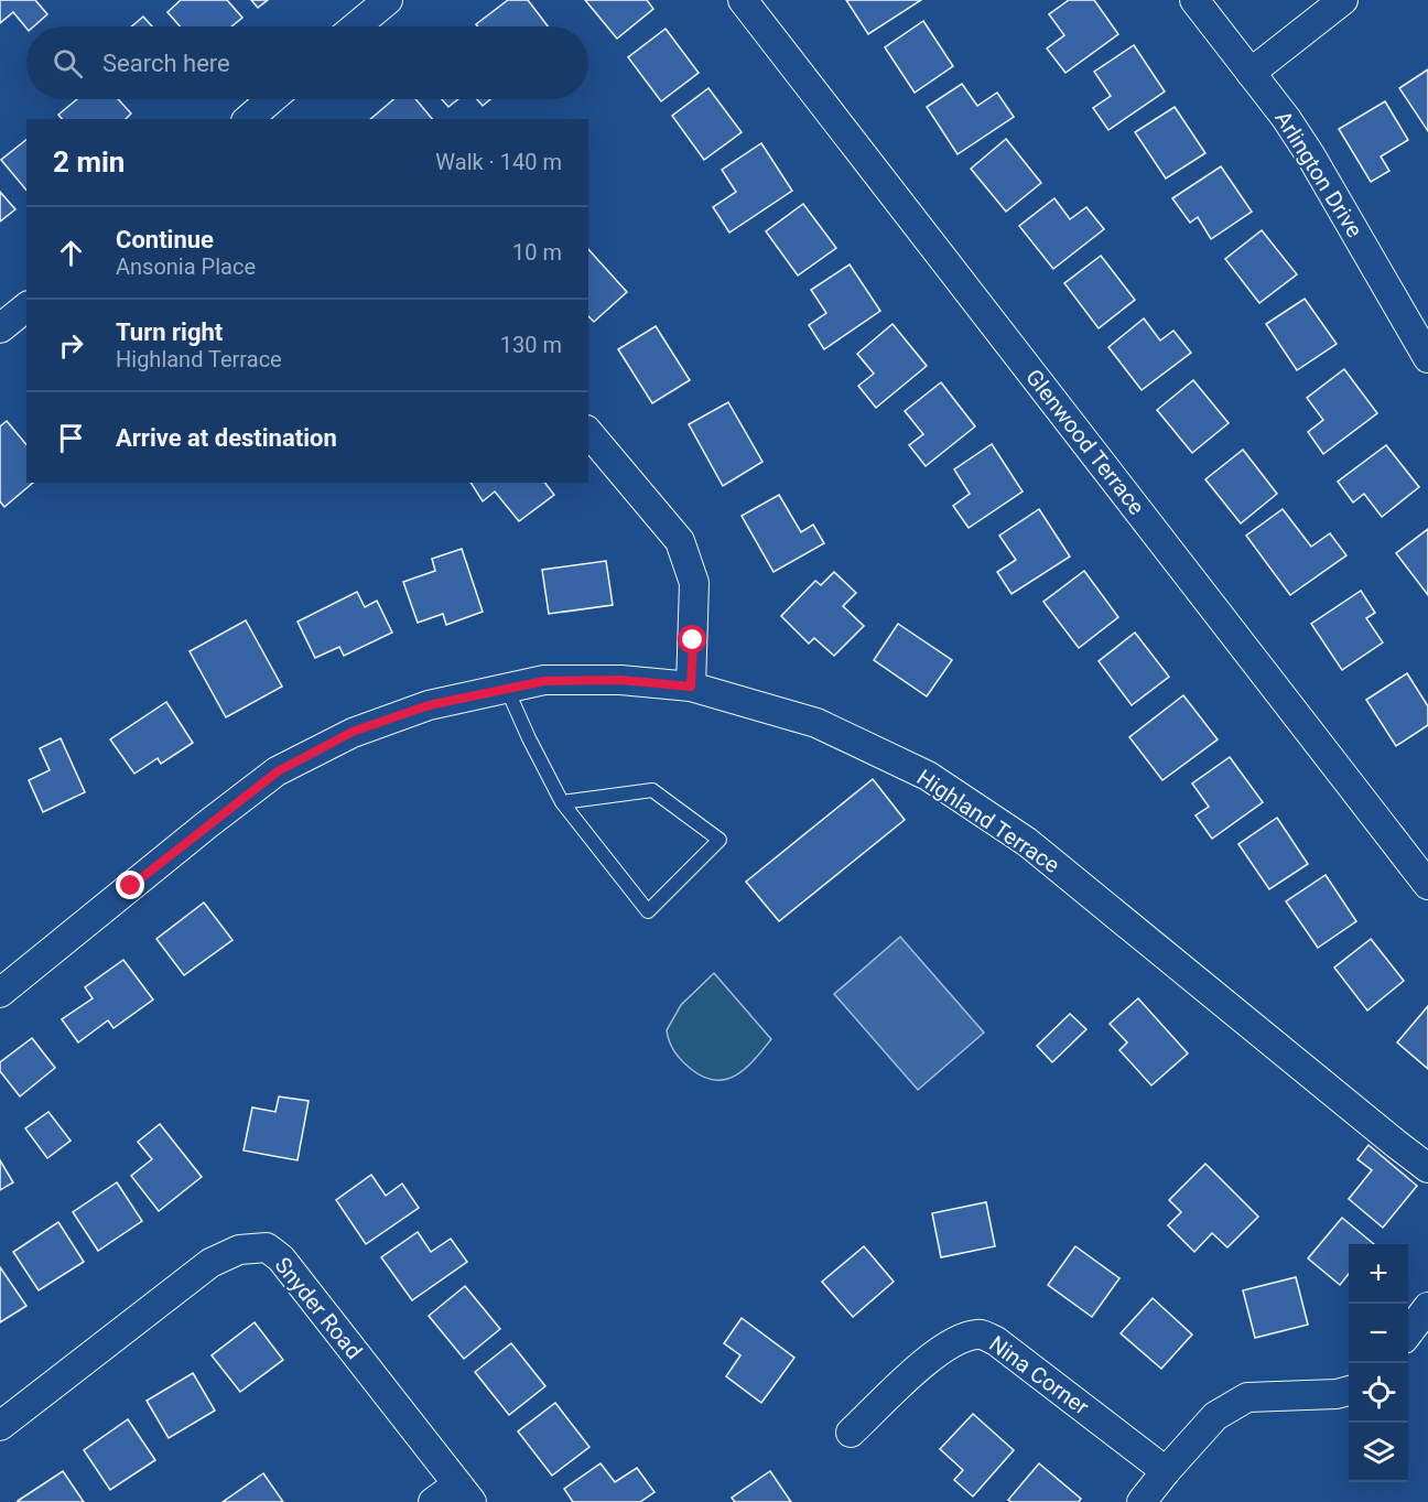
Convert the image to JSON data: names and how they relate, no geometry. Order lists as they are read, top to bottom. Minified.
{"streets":{"street":["Arlington Drive","Glenwood Terrace","Highland Terrace","Snyder Road","Nina Corner"]},"page":{"search":"Search here","heading":["2 min","Walk · 140 m"],"list":[["Continue","Ansonia Place","10 m"],["Turn right","Highland Terrace","130 m"],"Arrive at destination"],"map_buttons":["+","−"]}}
